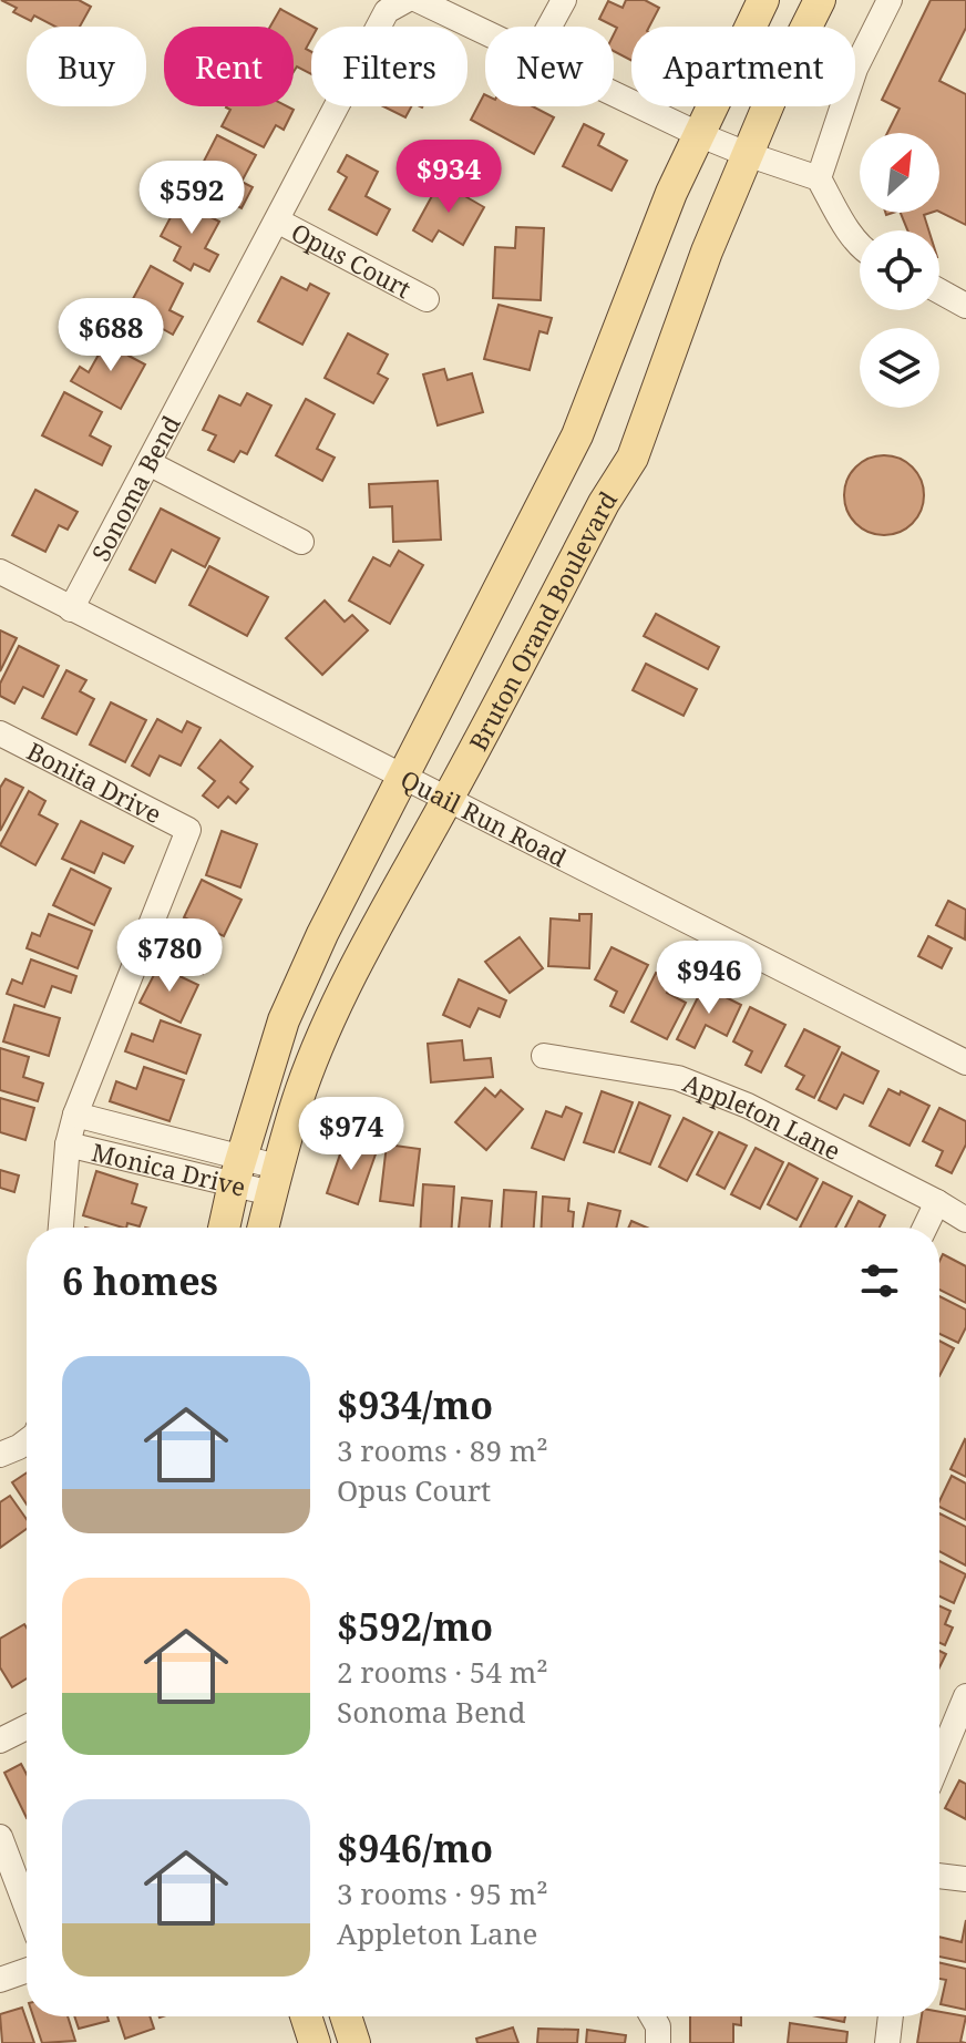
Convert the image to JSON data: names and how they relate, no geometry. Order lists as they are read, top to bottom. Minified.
{"streets":{"main road":["Bruton Orand Boulevard"],"street":["Opus Court","Sonoma Bend","Bonita Drive","Quail Run Road","Appleton Lane","Monica Drive"]},"crossings":[["Opus Court","Sonoma Bend"],["Sonoma Bend","Quail Run Road"],["Bruton Orand Boulevard","Quail Run Road"],["Bruton Orand Boulevard","Monica Drive"],["Bonita Drive","Monica Drive"]],"north":"top right","page":{"chip":["Buy","Rent","Filters","New","Apartment"],"price":["$934","$592","$688","$780","$946","$974"],"heading":"6 homes","list":[{"name":"$934/mo","note":"3 rooms · 89 m² · Opus Court"},{"name":"$592/mo","note":"2 rooms · 54 m² · Sonoma Bend"},{"name":"$946/mo","note":"3 rooms · 95 m² · Appleton Lane"}]}}
